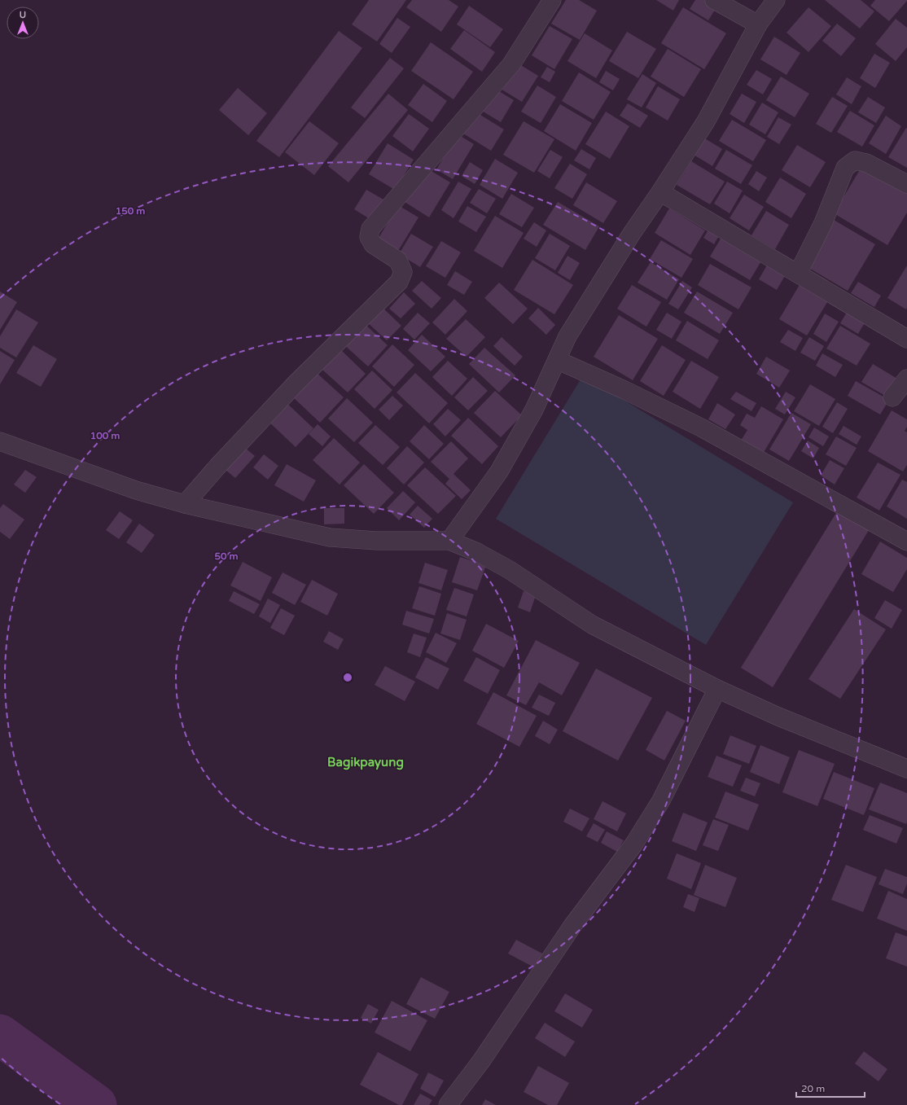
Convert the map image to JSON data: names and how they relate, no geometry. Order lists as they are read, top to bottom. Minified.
{"districts":["Bagikpayung"],"scale_bar":"20 m","north":"top","rings":["150 m","100 m","50 m"]}
